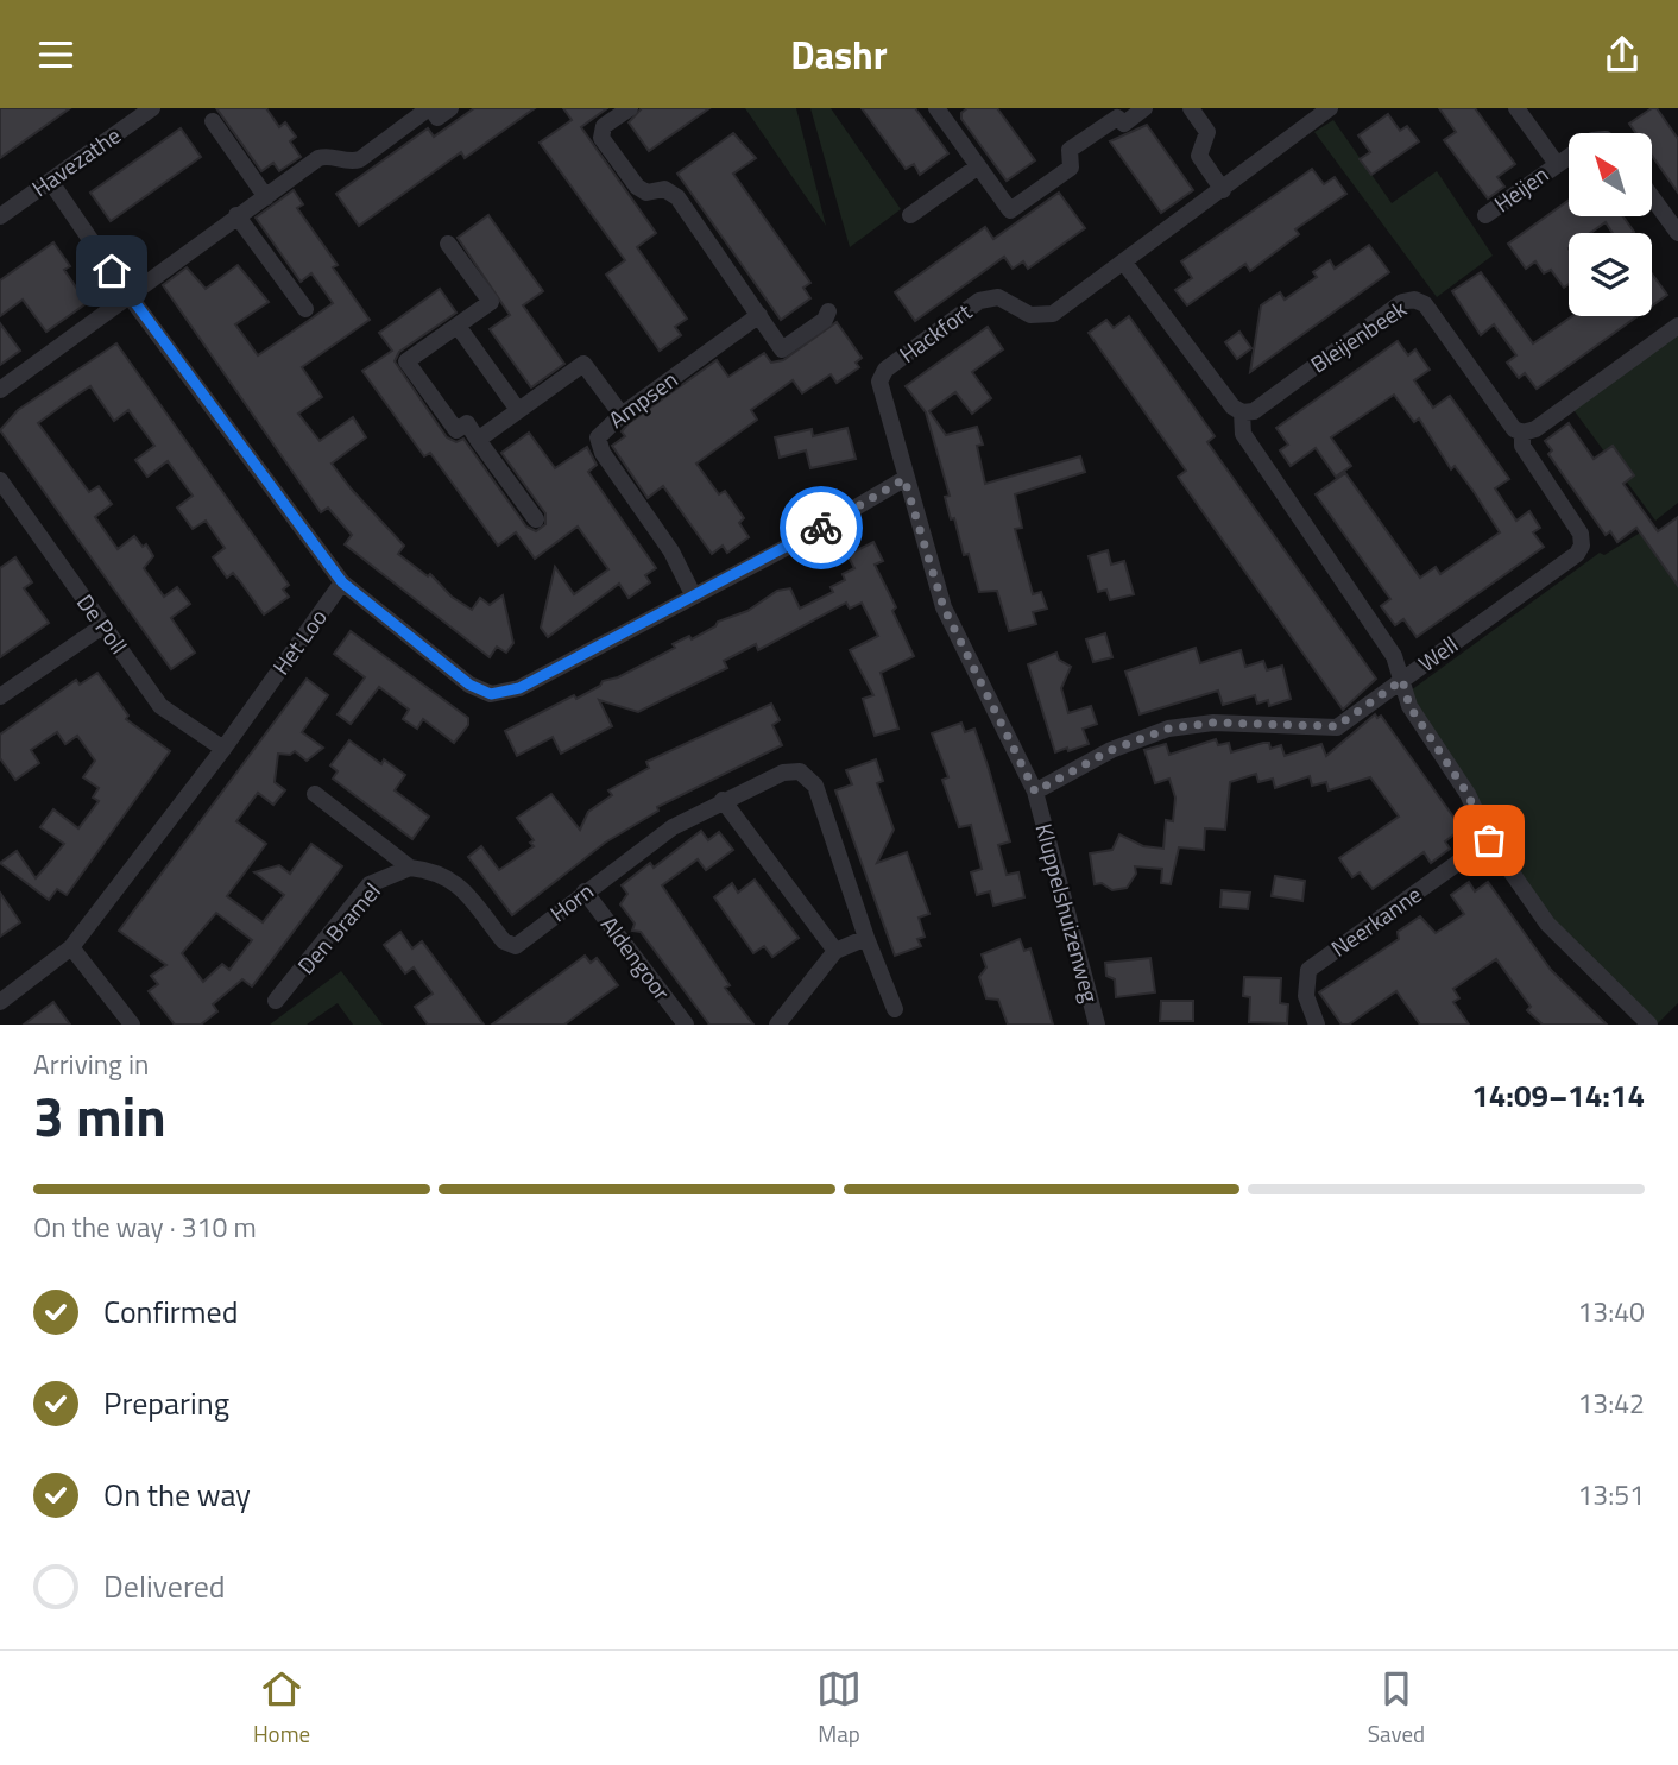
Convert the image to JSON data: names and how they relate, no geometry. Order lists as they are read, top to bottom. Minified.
{"streets":{"street":["Havezathe","Heijen","Hackfort","Bleijenbeek","Ampsen","De Poll","Het Loo","Well","Horn","Kluppelshuizenweg","Neerkanne","Den Bramel","Aldengoor"]},"crossings":[["Hackfort","Kluppelshuizenweg"],["Bleijenbeek","Well"],["De Poll","Het Loo"],["Horn","Den Bramel"],["Horn","Aldengoor"]],"north":"top left","page":{"header":"Dashr","heading":["3 min","Arriving in","14:09–14:14"],"bar":"On the way · 310 m","list":[["Confirmed","13:40"],["Preparing","13:42"],["On the way","13:51"],"Delivered"],"tabs":["Home","Map","Saved"]}}
